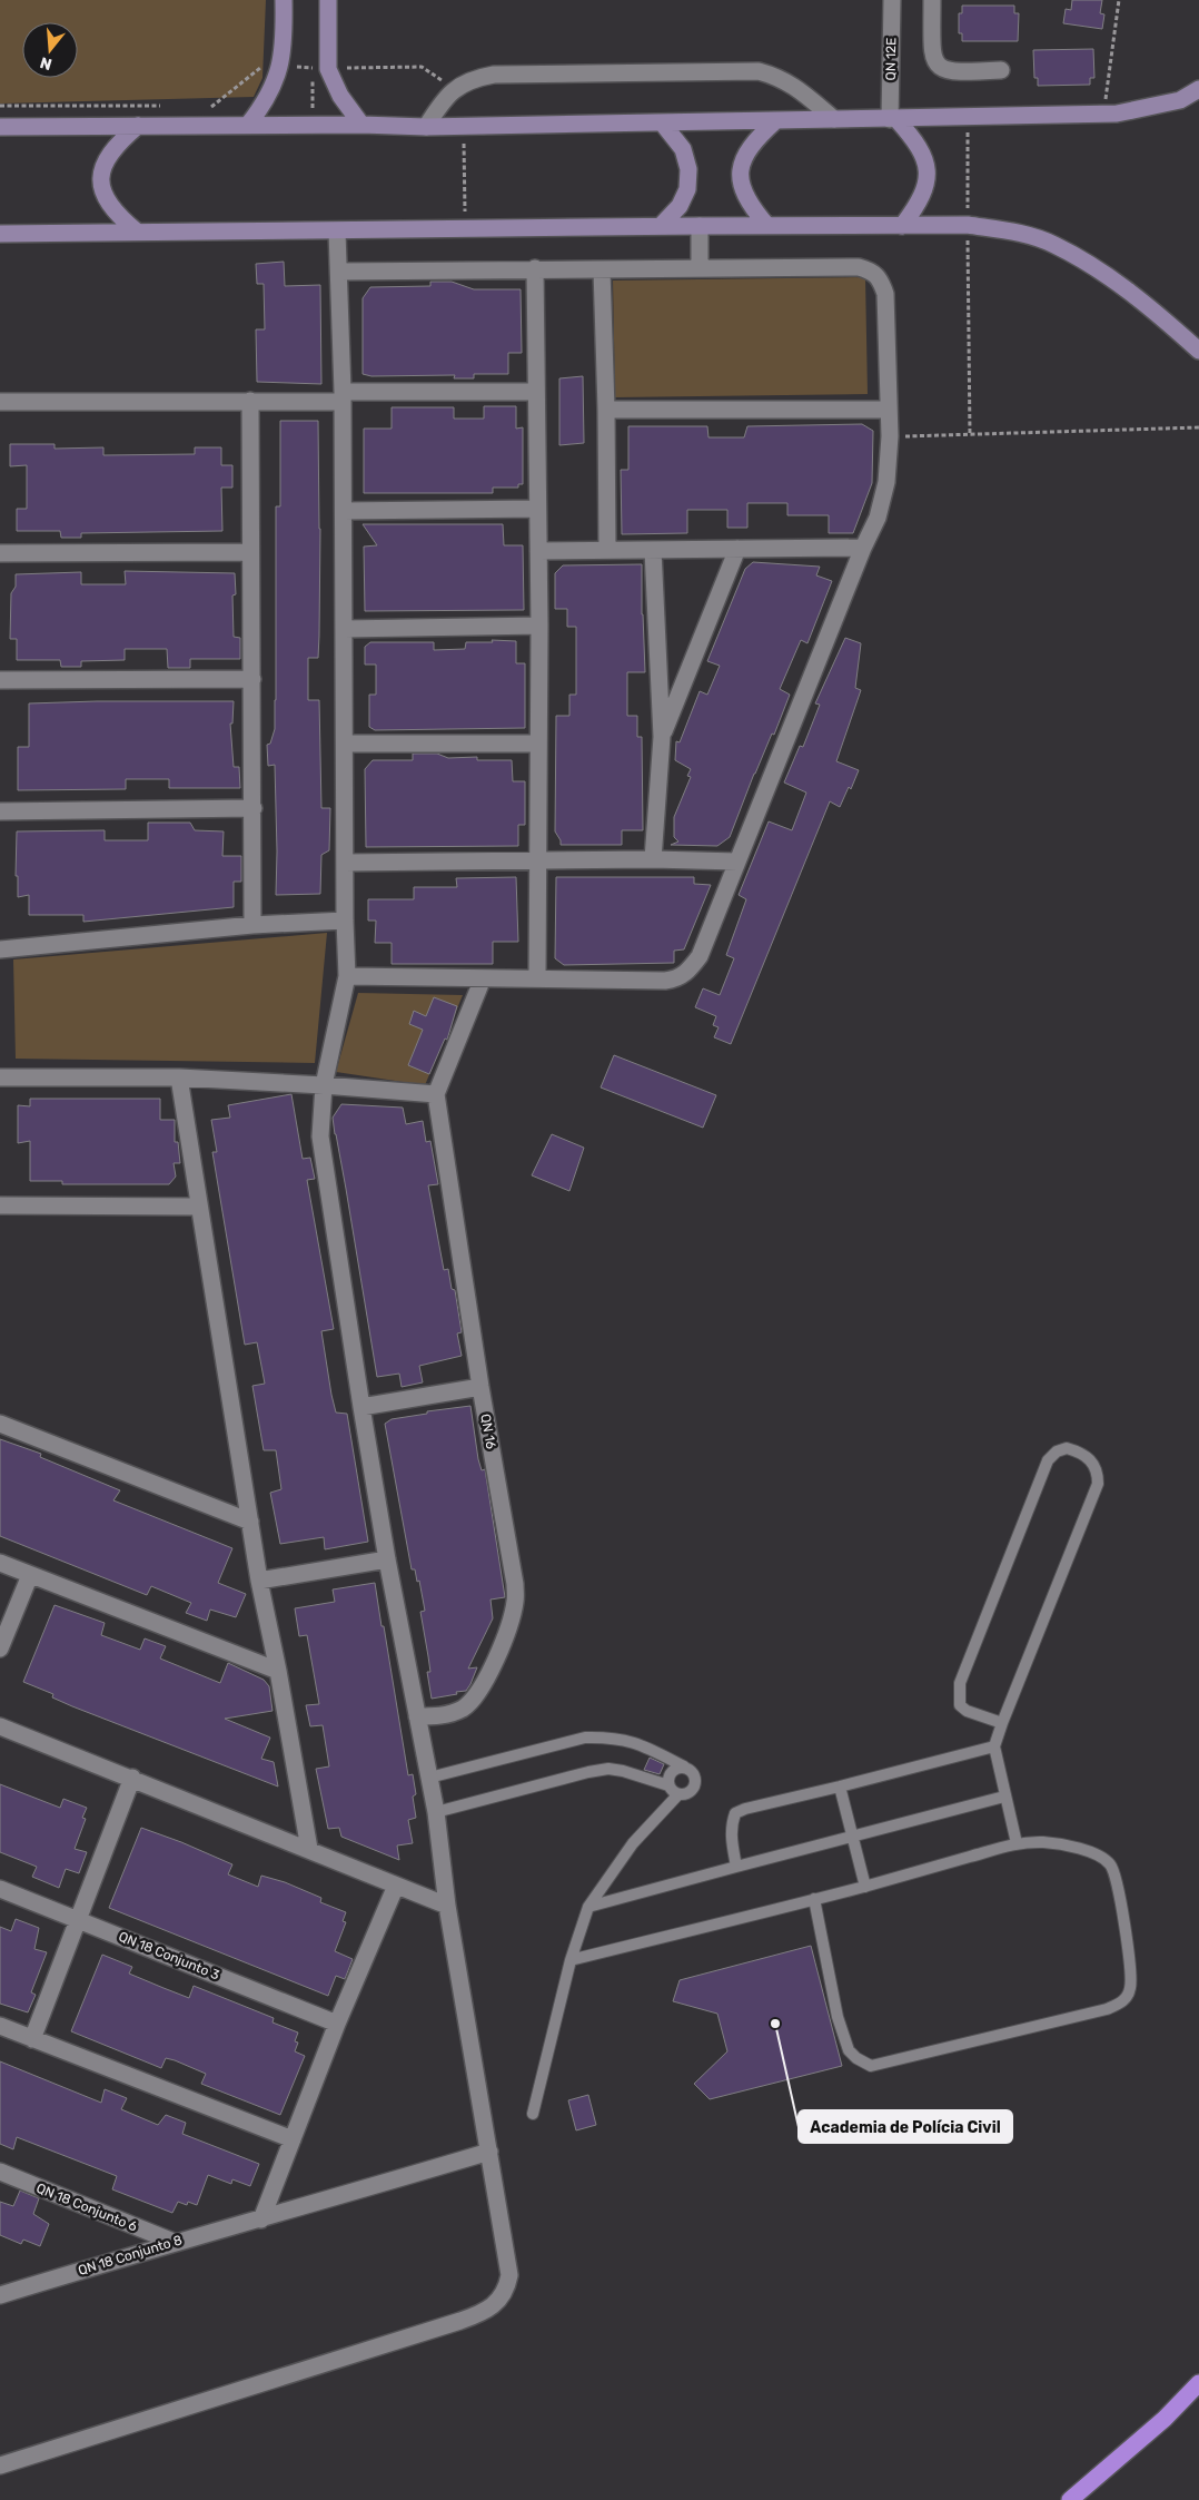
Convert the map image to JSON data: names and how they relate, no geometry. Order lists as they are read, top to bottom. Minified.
{"streets":{"street":["QN 12E","QN 16","QN 18 Conjunto 3","QN 18 Conjunto 6","QN 18 Conjunto 8"]},"crossings":[["QN 18 Conjunto 6","QN 18 Conjunto 8"]],"places":["Academia de Polícia Civil"],"north":"bottom"}
